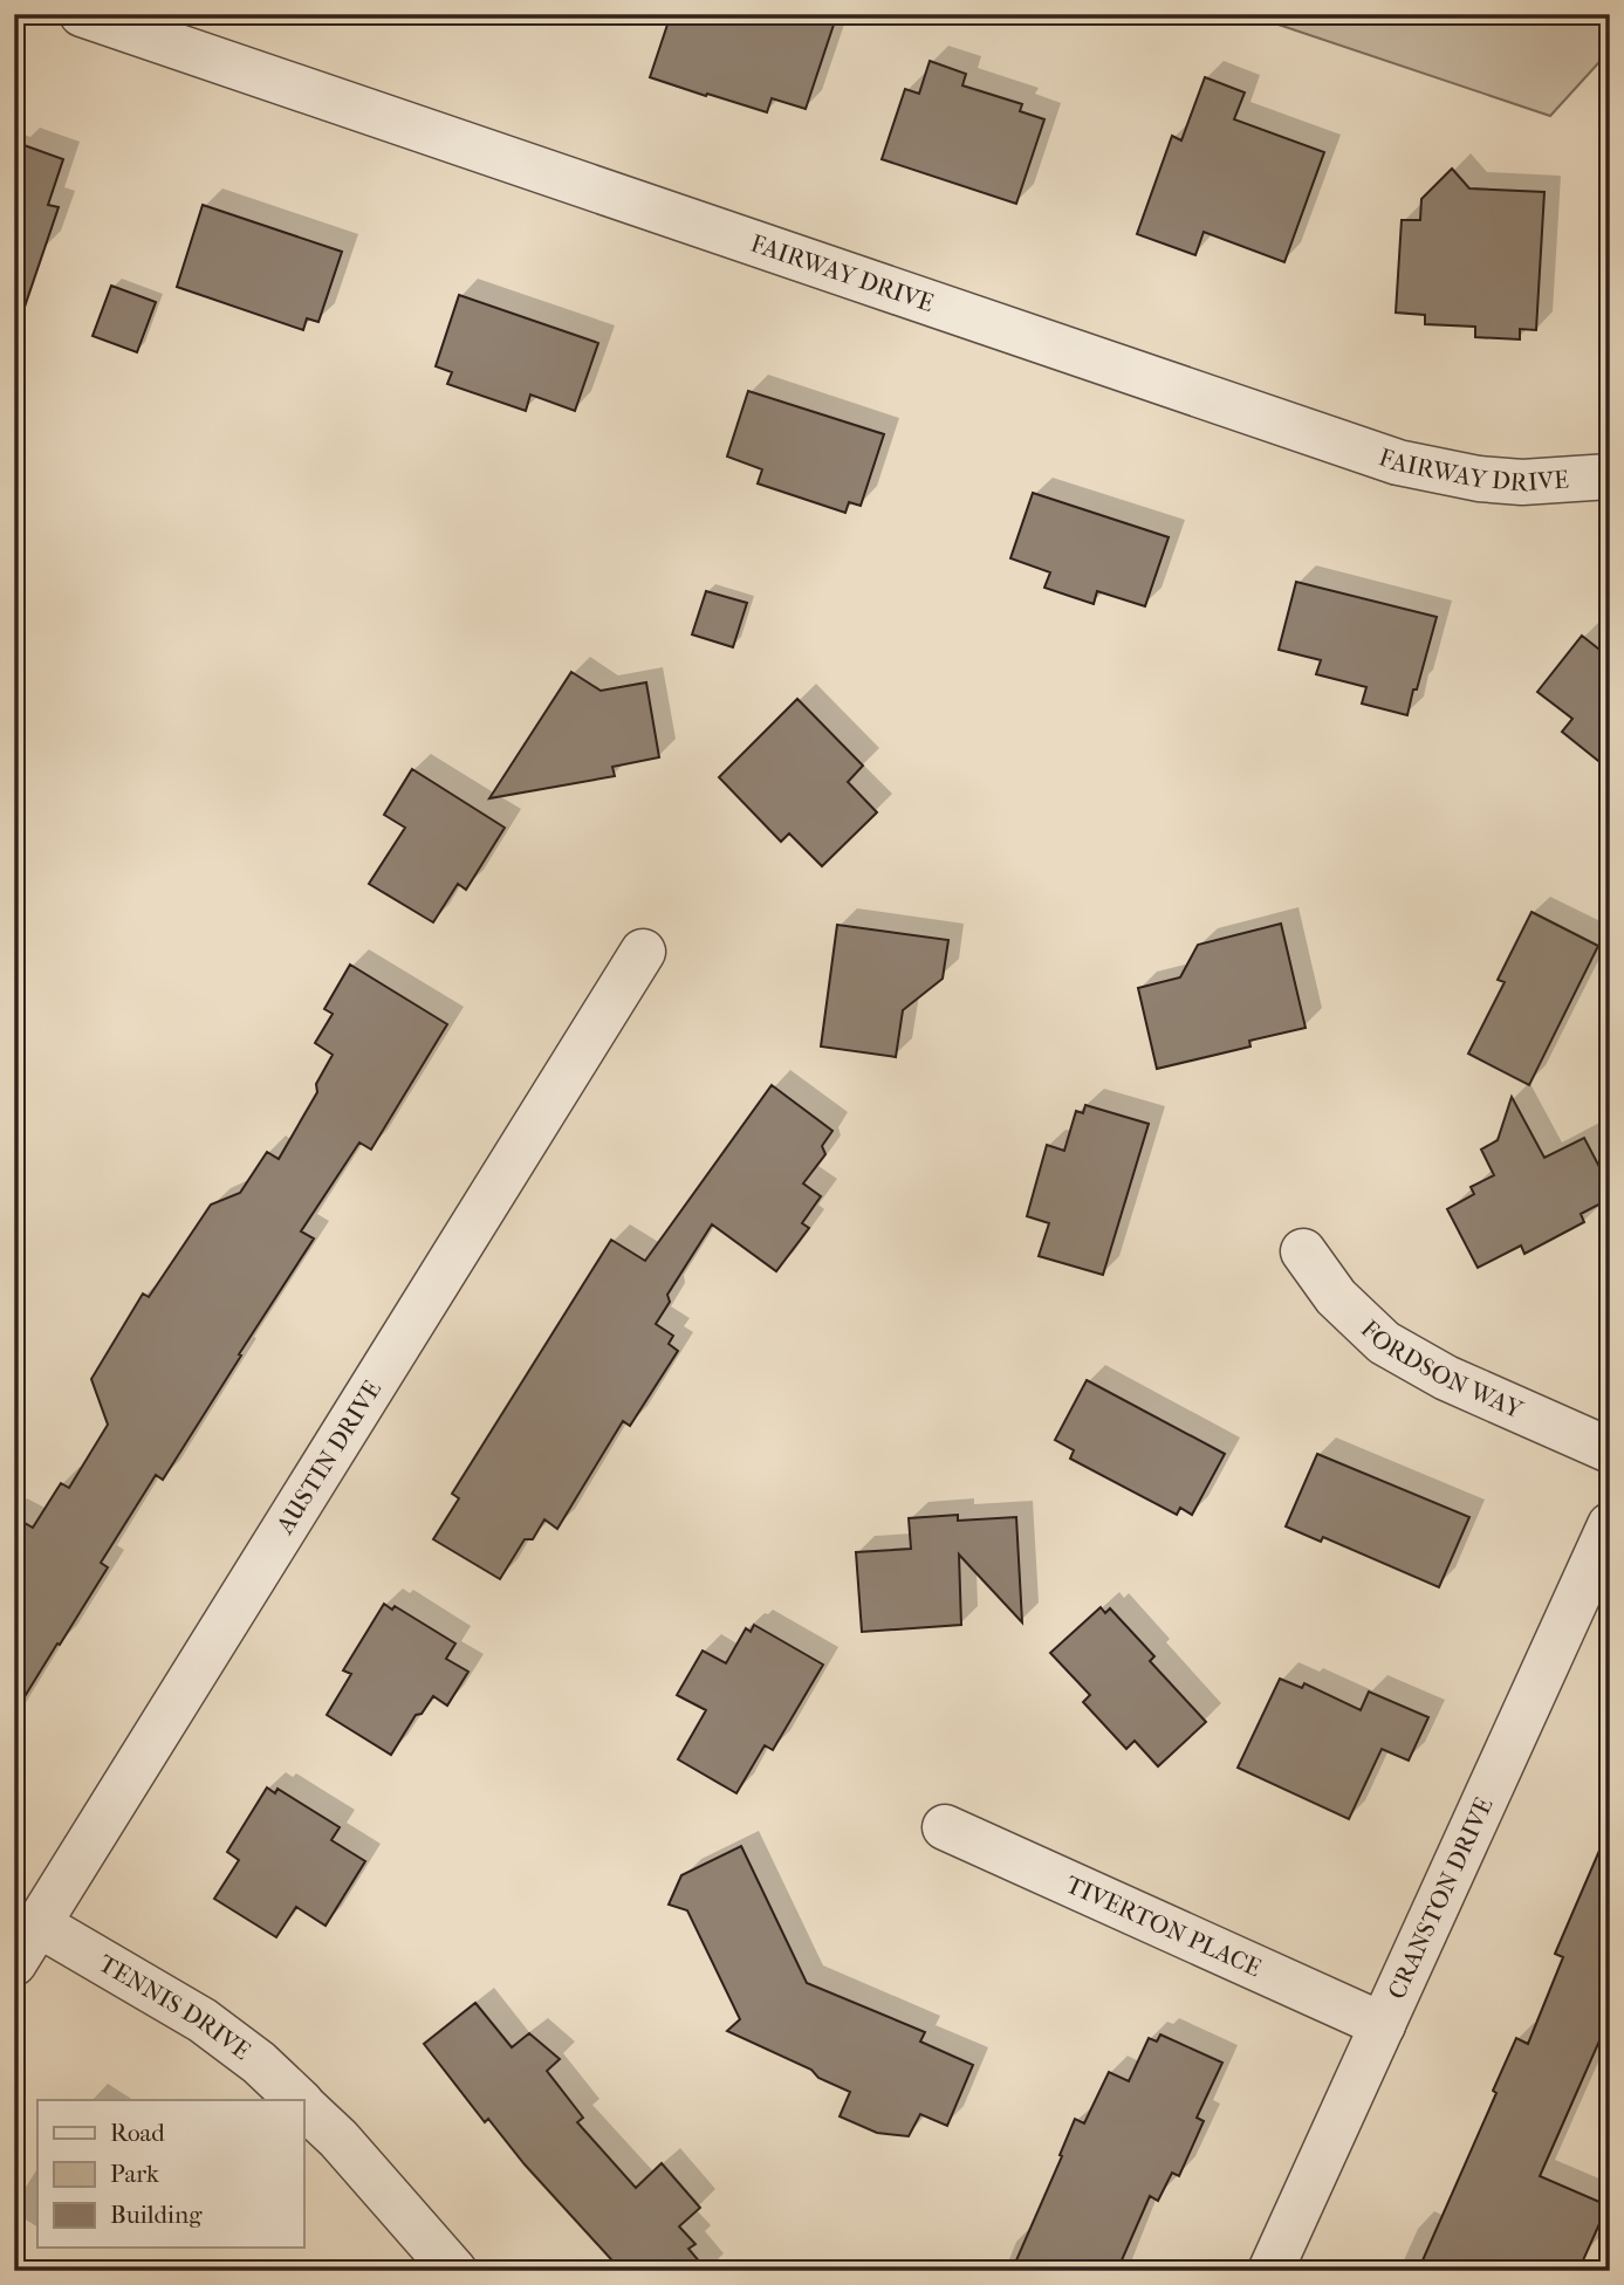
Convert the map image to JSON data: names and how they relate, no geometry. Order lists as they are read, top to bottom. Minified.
{"streets":{"street":["FAIRWAY DRIVE","FORDSON WAY","AUSTIN DRIVE","CRANSTON DRIVE","TIVERTON PLACE","TENNIS DRIVE"]},"crossings":[["AUSTIN DRIVE","TENNIS DRIVE"],["CRANSTON DRIVE","TIVERTON PLACE"]],"legend":["Road","Park","Building"]}
